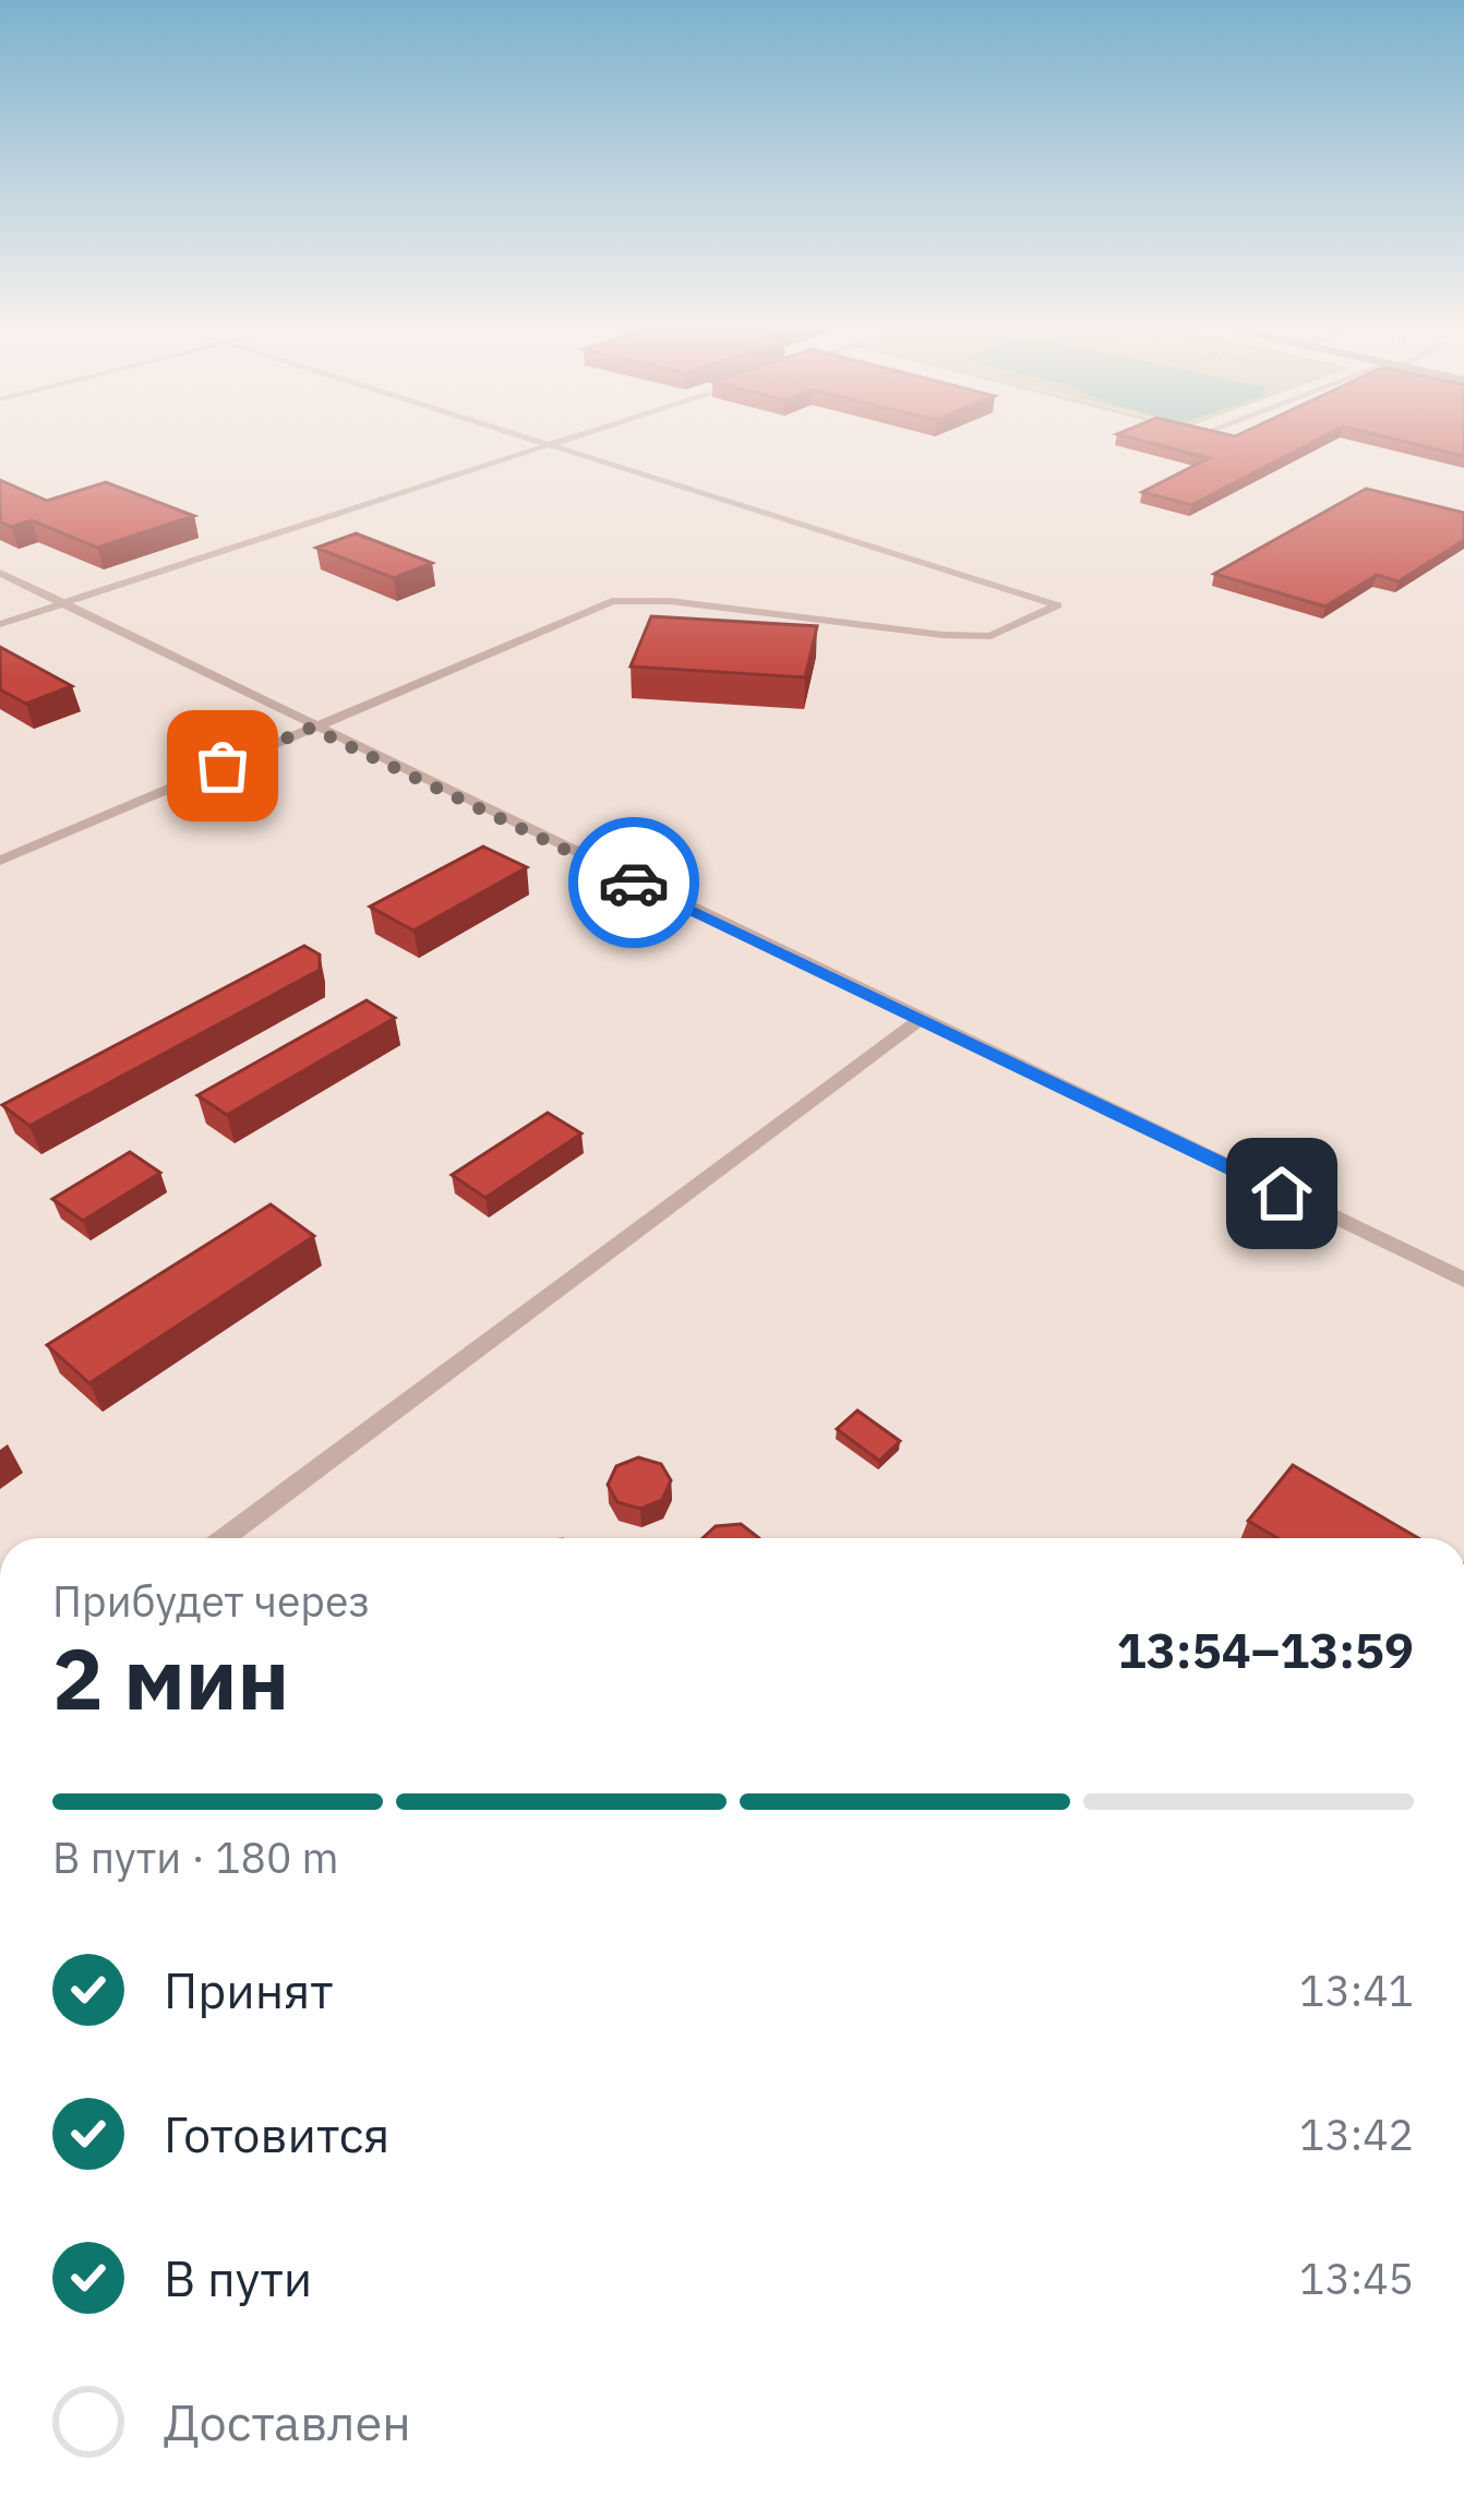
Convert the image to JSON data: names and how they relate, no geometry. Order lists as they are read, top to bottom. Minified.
{"page":{"heading":["2 мин","Прибудет через","13:54–13:59"],"bar":"В пути · 180 m","list":[["Принят","13:41"],["Готовится","13:42"],["В пути","13:45"],"Доставлен"]}}
